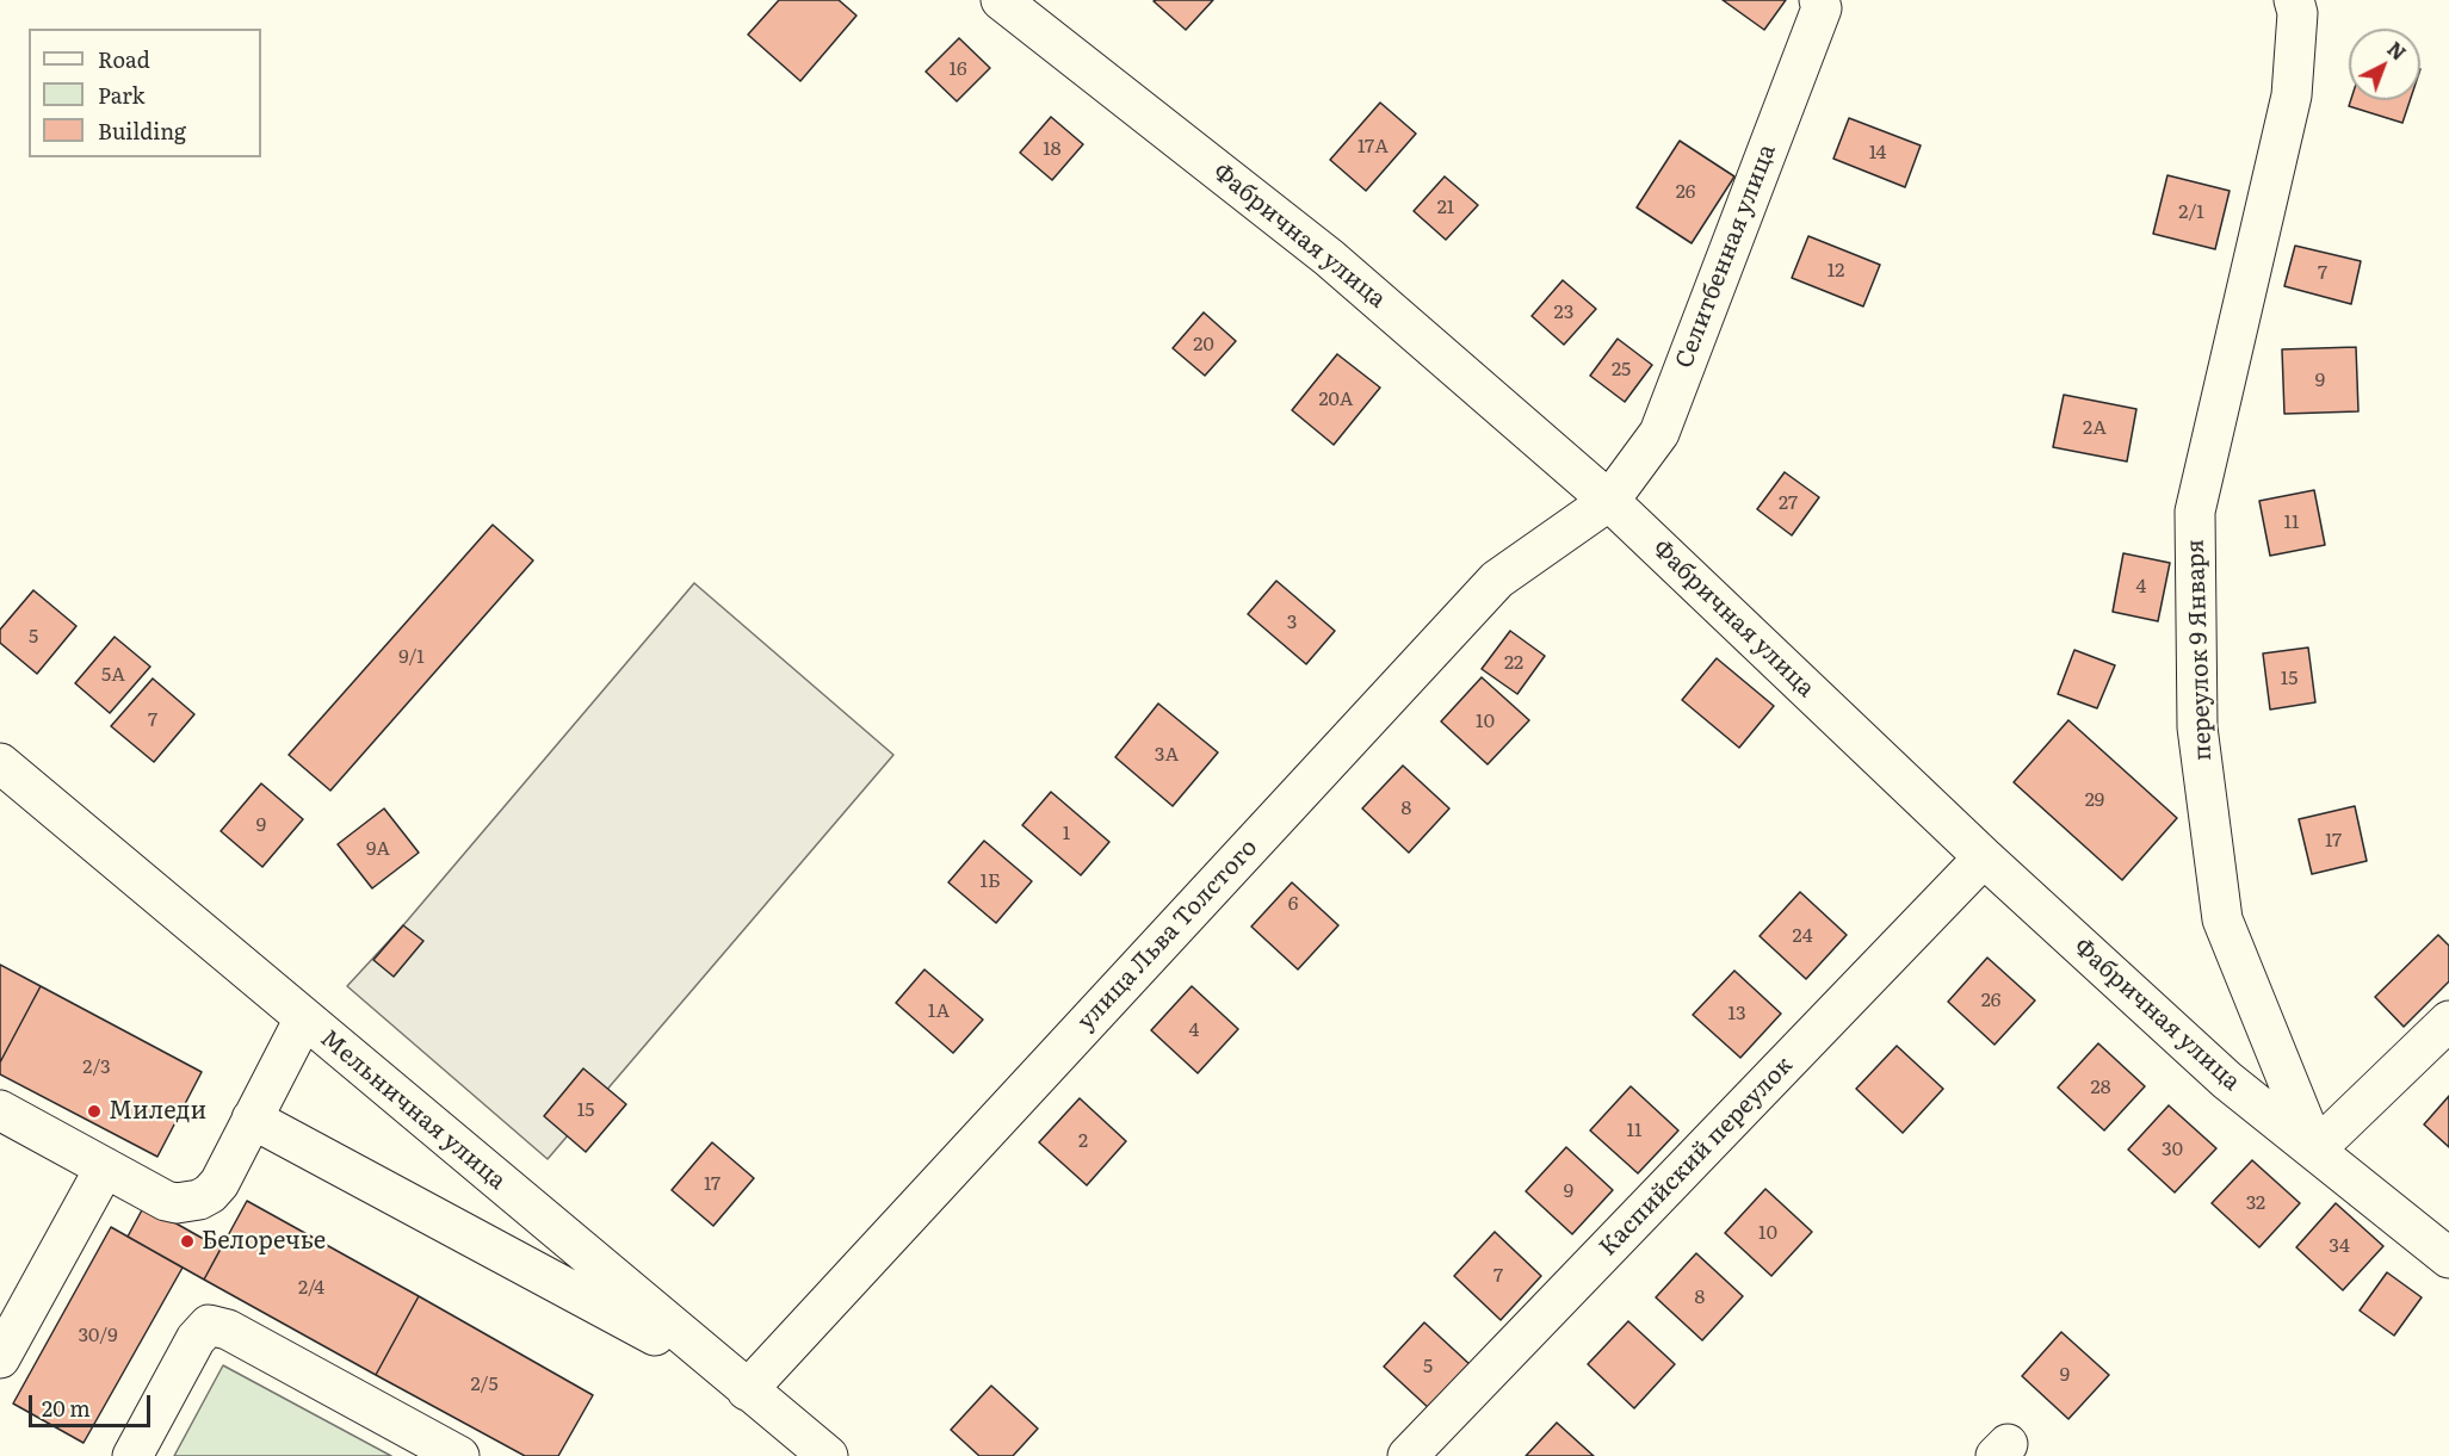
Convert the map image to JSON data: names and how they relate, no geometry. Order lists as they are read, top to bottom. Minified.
{"streets":{"street":["Фабричная улица","Селитбенная улица","переулок 9 Января","улица Льва Толстого","Мельничная улица","Каспийский переулок"]},"crossings":[["Фабричная улица","Селитбенная улица"],["Фабричная улица","переулок 9 Января"],["Фабричная улица","улица Льва Толстого"],["Фабричная улица","Каспийский переулок"],["Селитбенная улица","улица Льва Толстого"],["улица Льва Толстого","Мельничная улица"]],"places":["Миледи","Белоречье"],"house_numbers":["16","17А","18","14","26","21","2/1","12","7","23","20","25","9","20А","2А","27","11","4","3","5","9/1","22","5А","15","7","10","3А","29","8","9","1","17","9А","1Б","6","24","26","1А","13","4","2/3","28","15","11","2","30","17","9","32","10","34","7","2/4","8","30/9","5","9","2/5"],"legend":["Road","Park","Building"],"scale_bar":"20 m","north":"top right"}
